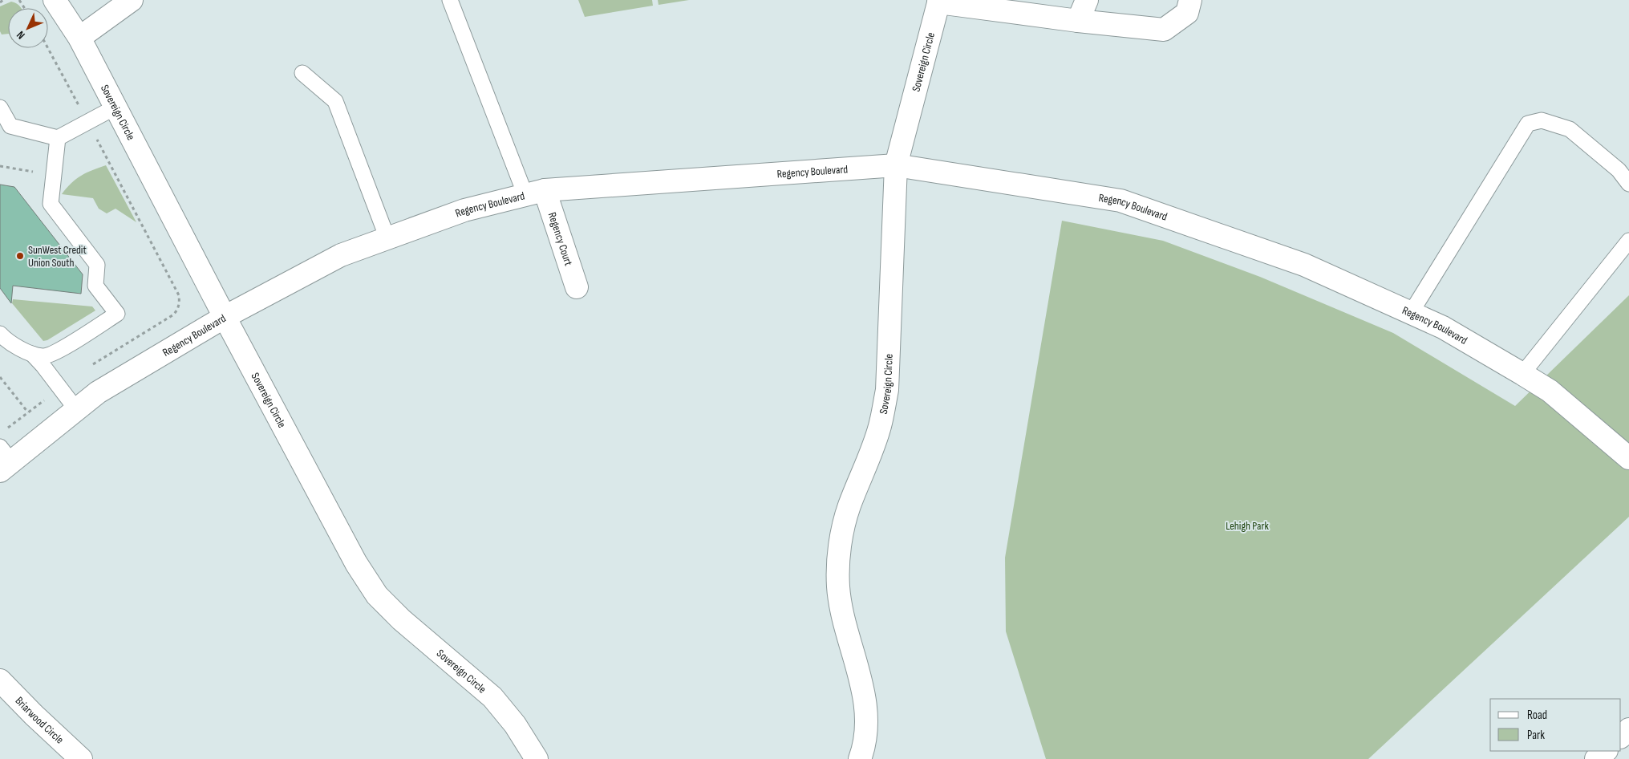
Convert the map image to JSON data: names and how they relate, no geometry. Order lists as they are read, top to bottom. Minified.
{"streets":{"street":["Sovereign Circle","Regency Boulevard","Regency Court","Briarwood Circle"]},"crossings":[["Sovereign Circle","Regency Boulevard"],["Regency Boulevard","Regency Court"]],"parks":["Lehigh Park"],"places":["SunWest Credit Union South"],"legend":["Road","Park"],"north":"bottom left"}
